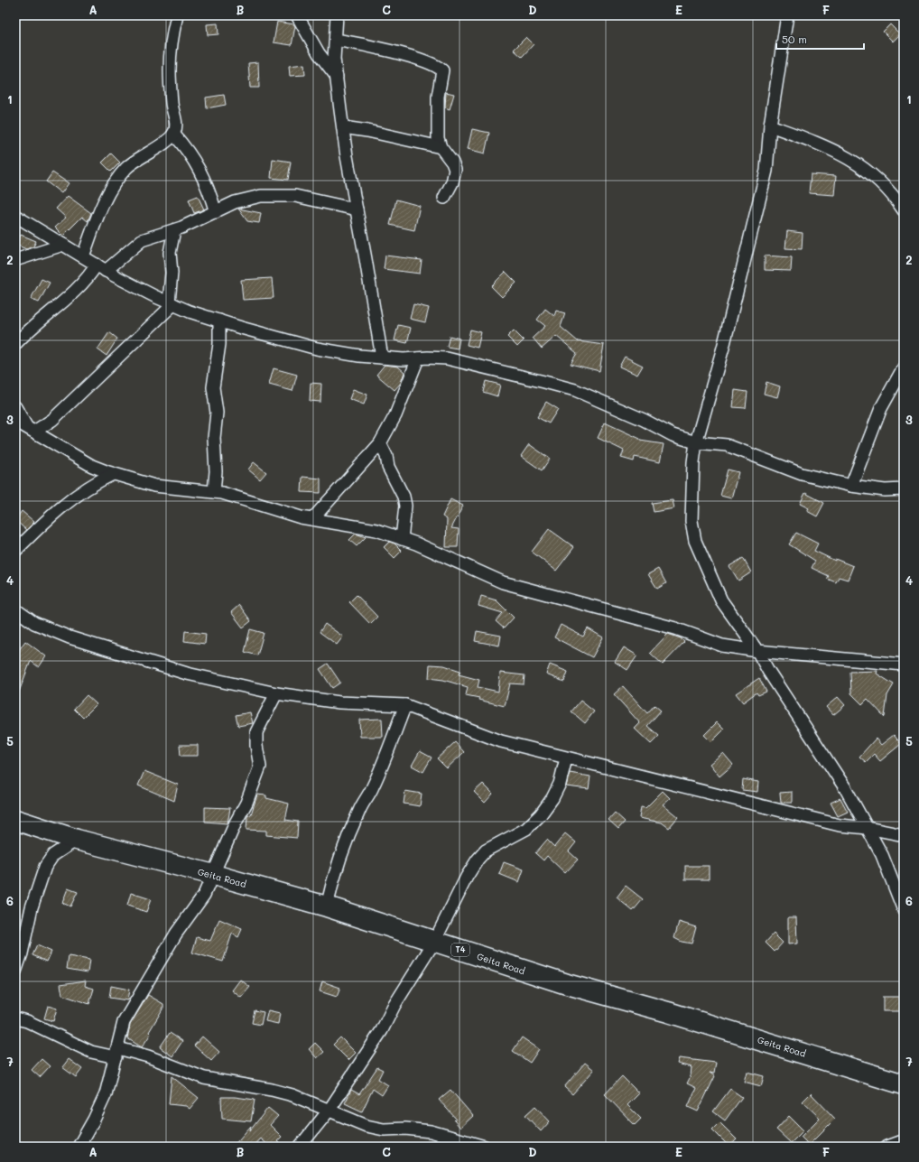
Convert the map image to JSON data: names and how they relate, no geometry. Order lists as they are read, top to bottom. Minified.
{"streets":{"highway":["Geita Road","T4"]},"scale_bar":"50 m","grid":{"columns":["A","B","C","D","E","F"],"rows":["1","2","3","4","5","6","7"]}}
